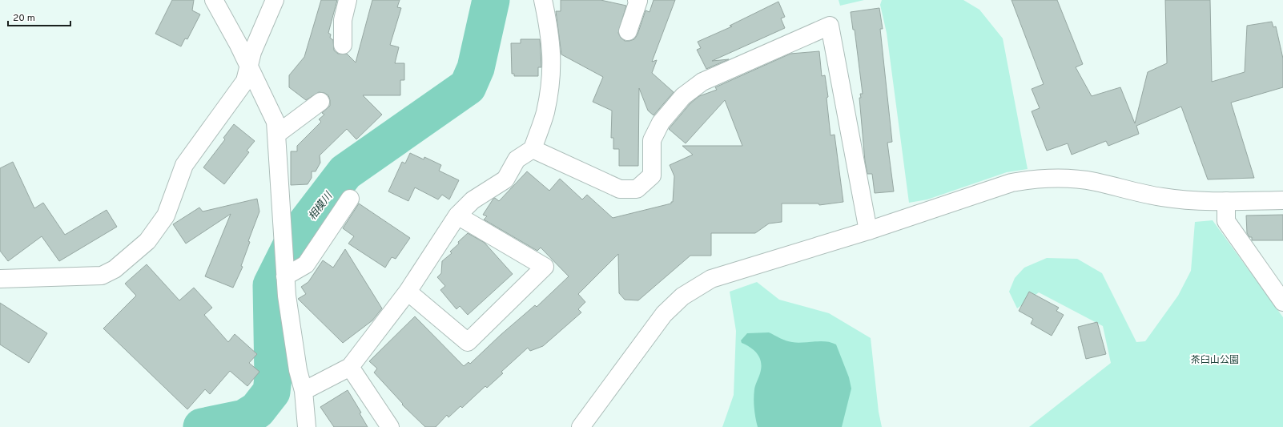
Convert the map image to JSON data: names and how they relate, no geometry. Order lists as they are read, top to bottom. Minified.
{"water":["相模川"],"parks":["茶臼山公園"],"scale_bar":"20 m"}
